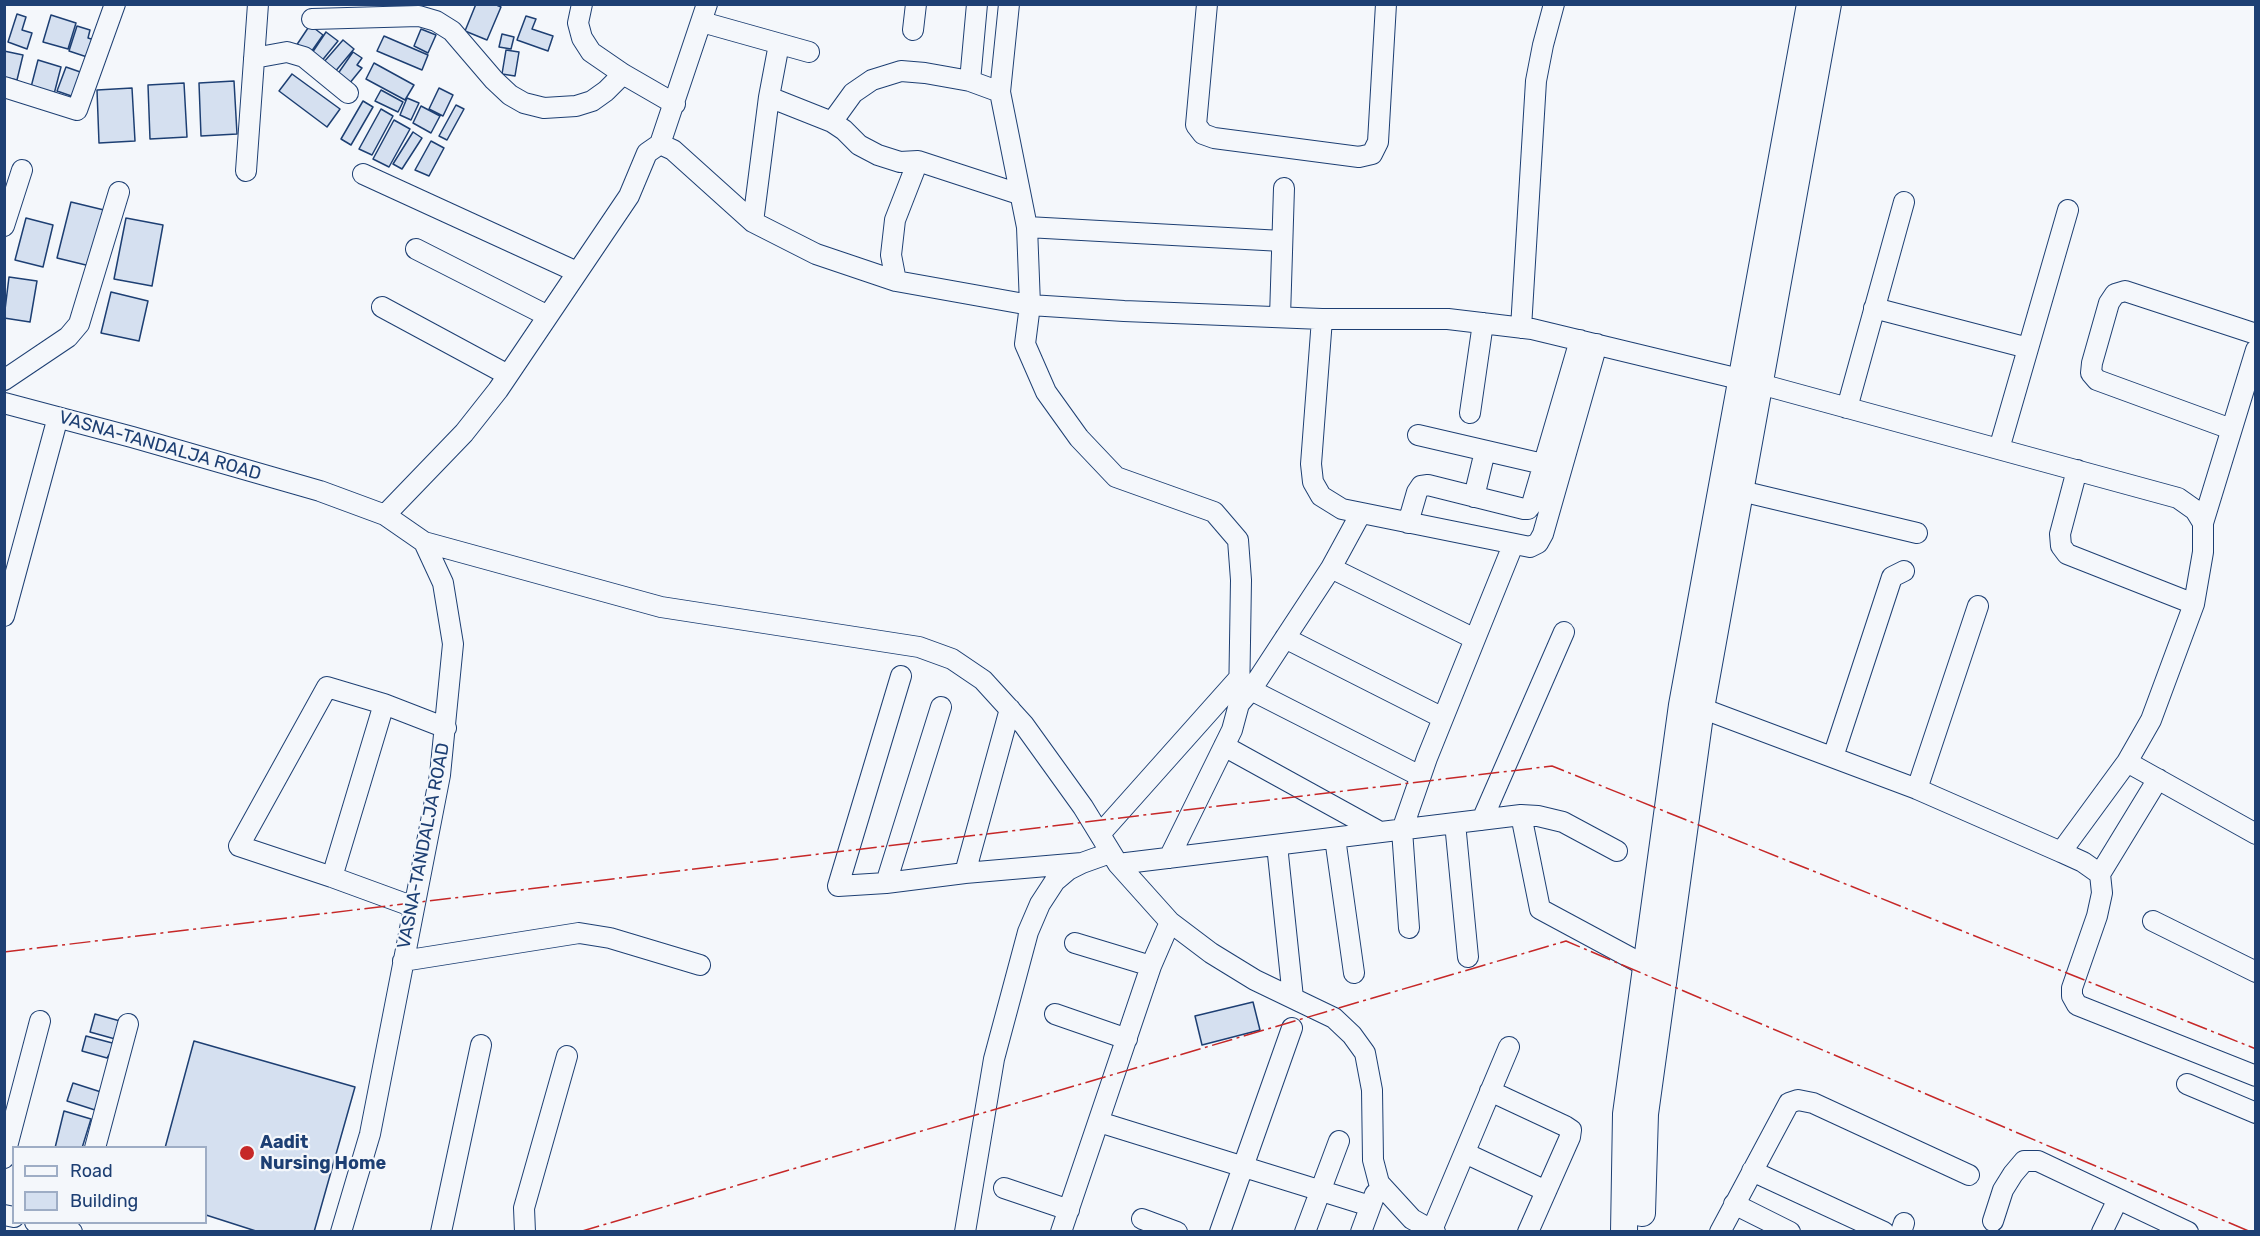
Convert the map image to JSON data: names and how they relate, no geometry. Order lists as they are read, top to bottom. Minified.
{"streets":{"street":["VASNA-TANDALJA ROAD"]},"places":["Aadit Nursing Home"],"legend":["Road","Building"]}
